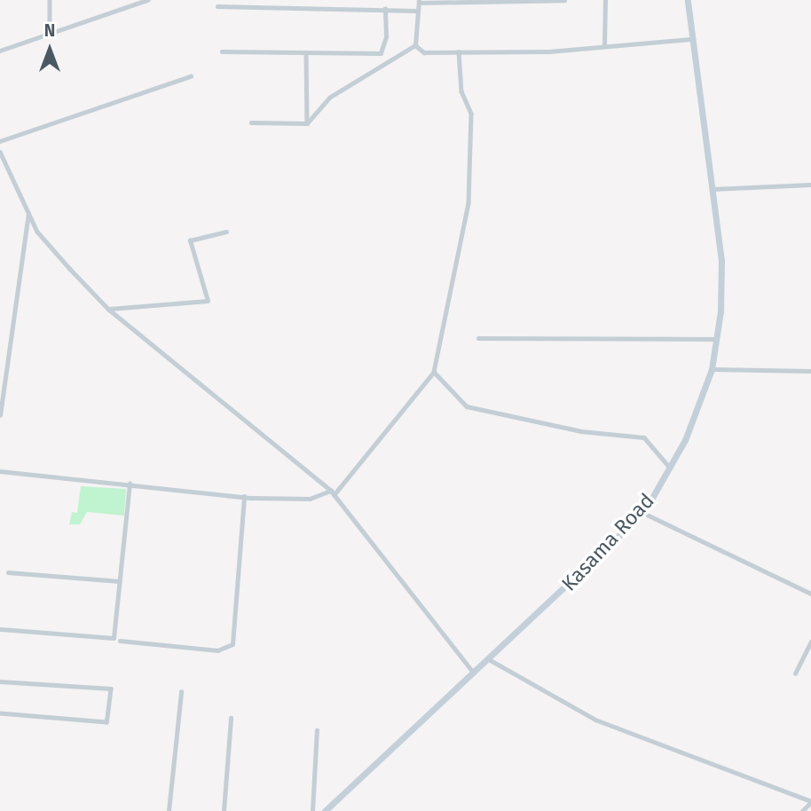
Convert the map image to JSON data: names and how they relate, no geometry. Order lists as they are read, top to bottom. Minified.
{"streets":{"street":["Kasama Road"]},"north":"top"}
